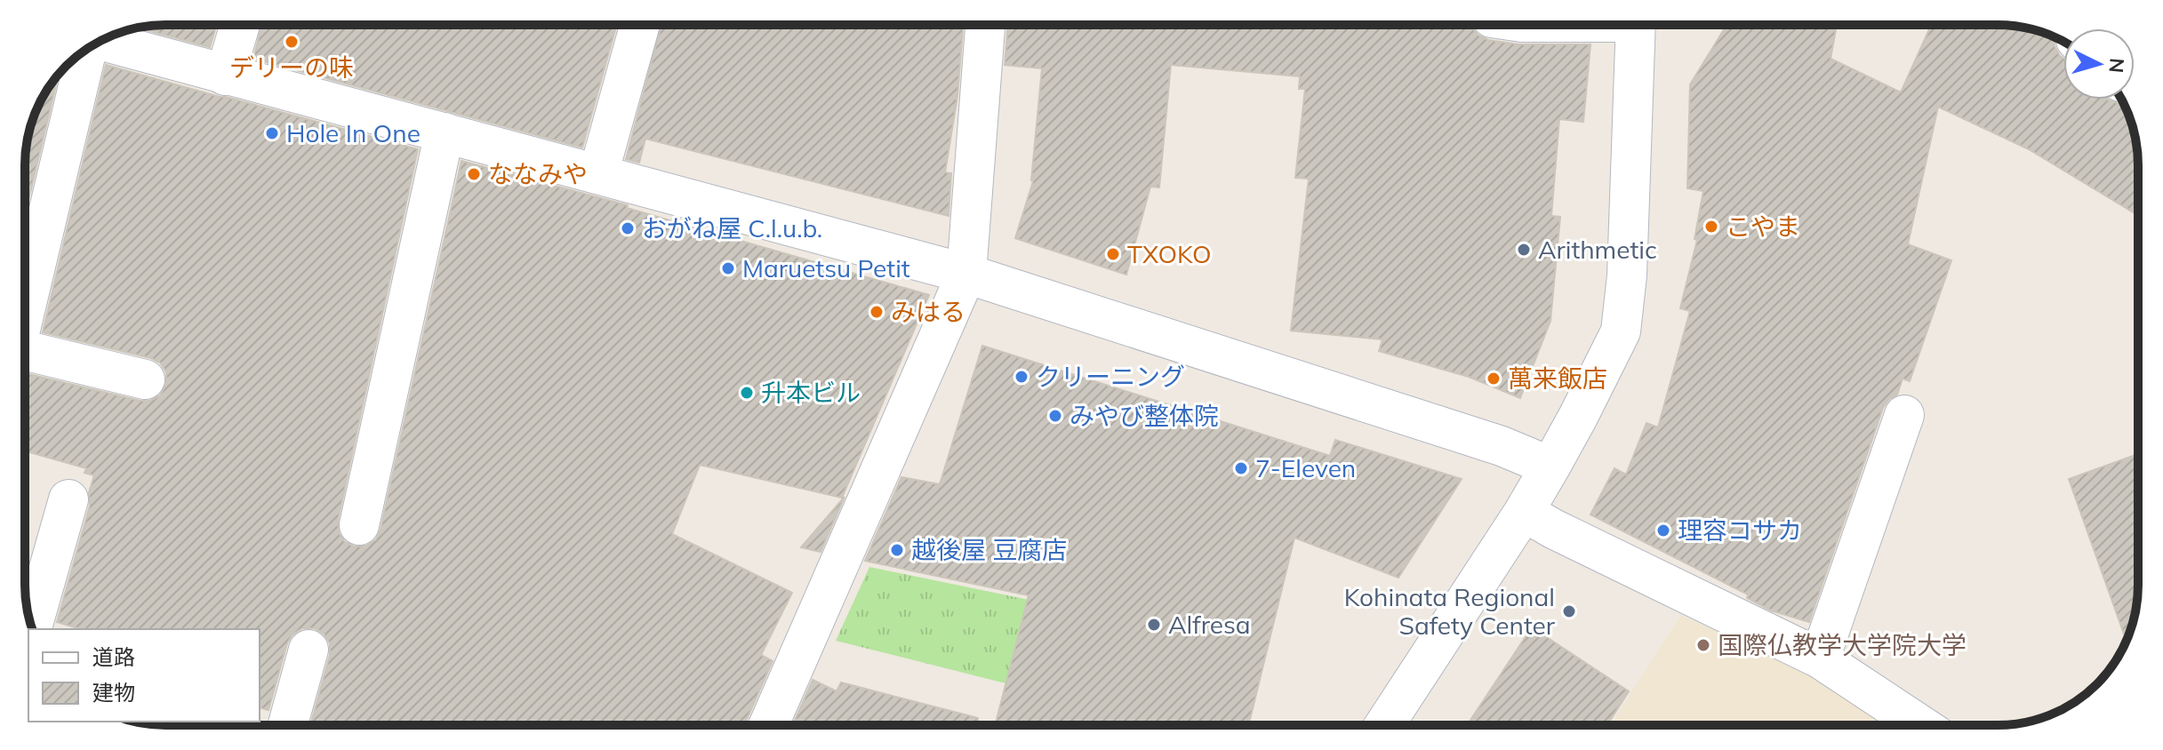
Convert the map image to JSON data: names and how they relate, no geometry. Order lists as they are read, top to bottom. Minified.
{"places":["デリーの味","Hole In One","ななみや","こやま","おがね屋 C.l.u.b.","Arithmetic","TXOKO","Maruetsu Petit","みはる","クリーニング","萬来飯店","升本ビル","みやび整体院","7-Eleven","理容コサカ","越後屋 豆腐店","Kohinata Regional Safety Center","Alfresa","国際仏教学大学院大学"],"legend":["道路","建物"],"north":"right"}
